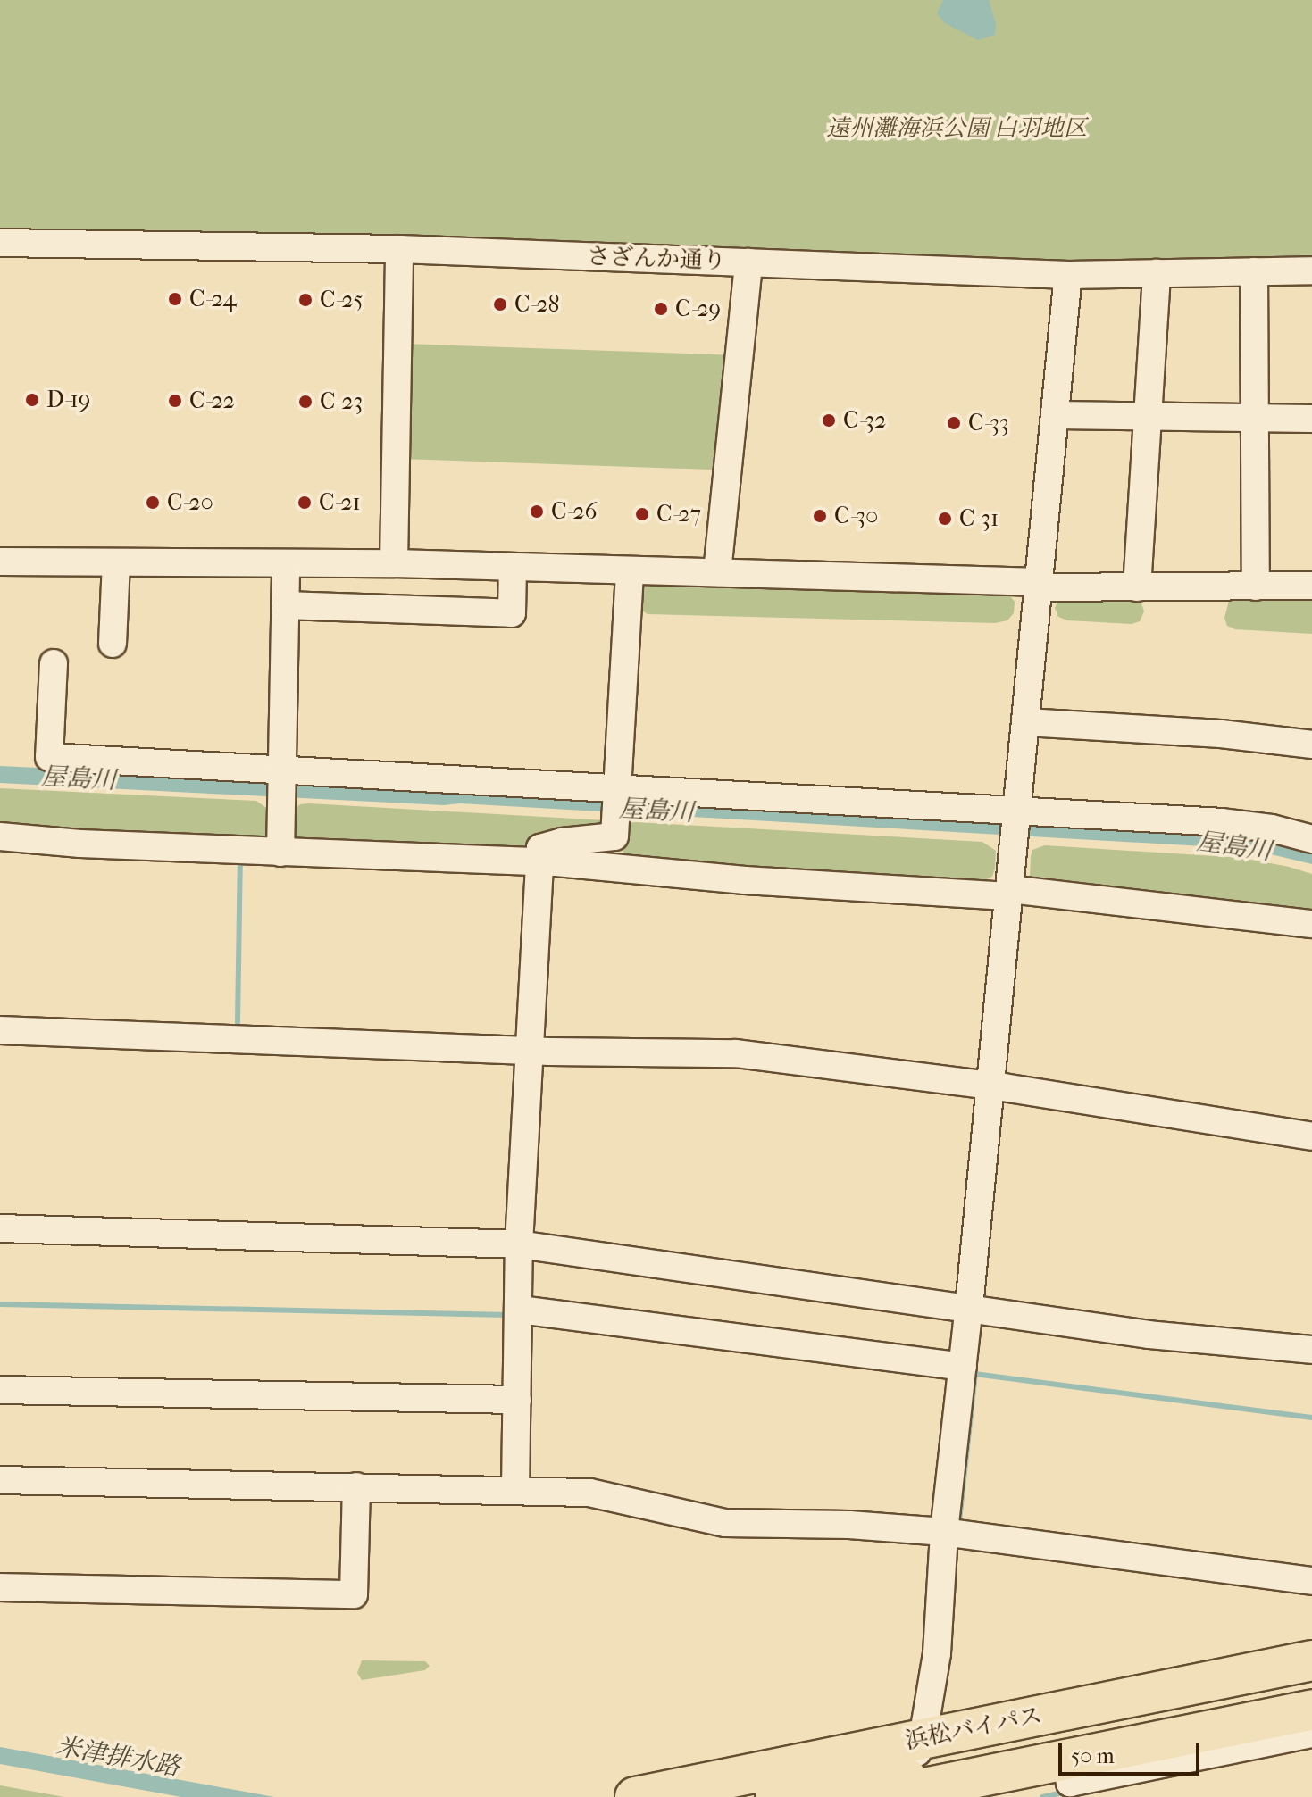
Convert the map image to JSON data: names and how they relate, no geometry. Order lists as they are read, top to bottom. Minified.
{"streets":{"highway":["浜松バイパス"],"street":["さざんか通り"]},"water":["屋島川","米津排水路"],"parks":["遠州灘海浜公園 白羽地区"],"places":["C-24","C-25","C-28","C-29","D-19","C-22","C-23","C-32","C-33","C-20","C-21","C-26","C-27","C-30","C-31"],"scale_bar":"50 m"}
